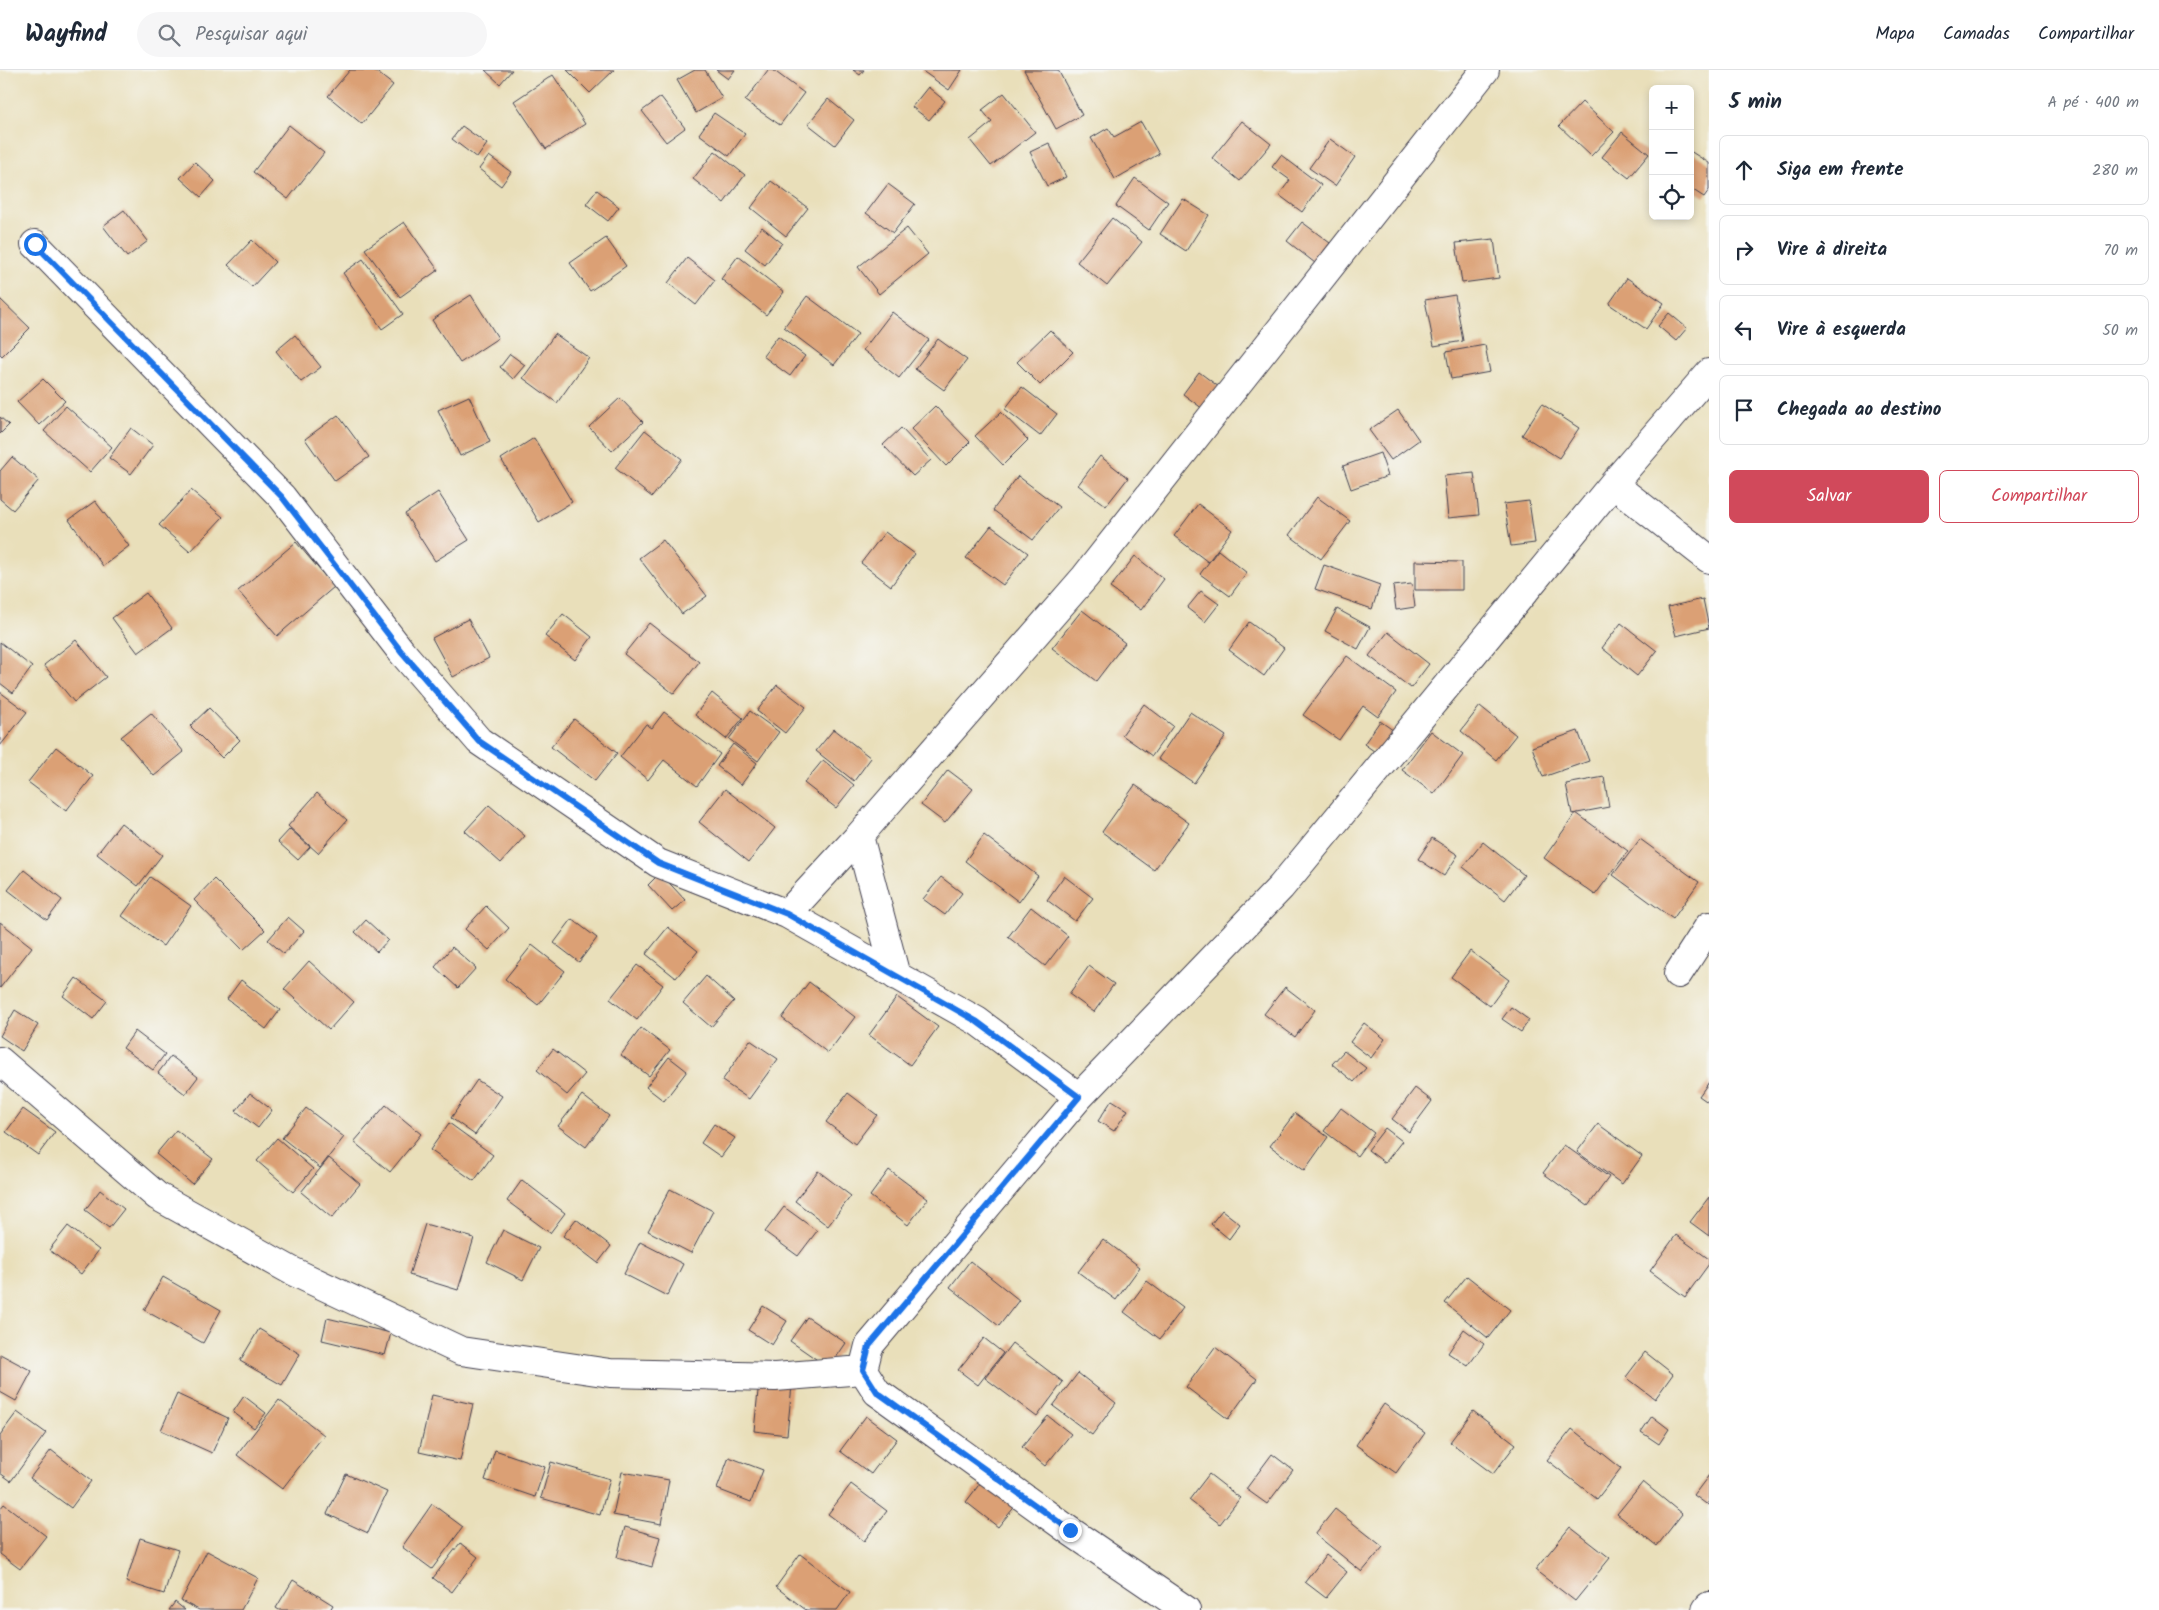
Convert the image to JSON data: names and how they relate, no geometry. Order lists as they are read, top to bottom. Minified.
{"page":{"header":"Wayfind","search":"Pesquisar aqui","nav":["Mapa","Camadas","Compartilhar"],"heading":["5 min","A pé · 400 m"],"map_buttons":["+","−"],"list":[["Siga em frente","280 m"],["Vire à direita","70 m"],["Vire à esquerda","50 m"],"Chegada ao destino"],"buttons":["Salvar","Compartilhar"]}}
